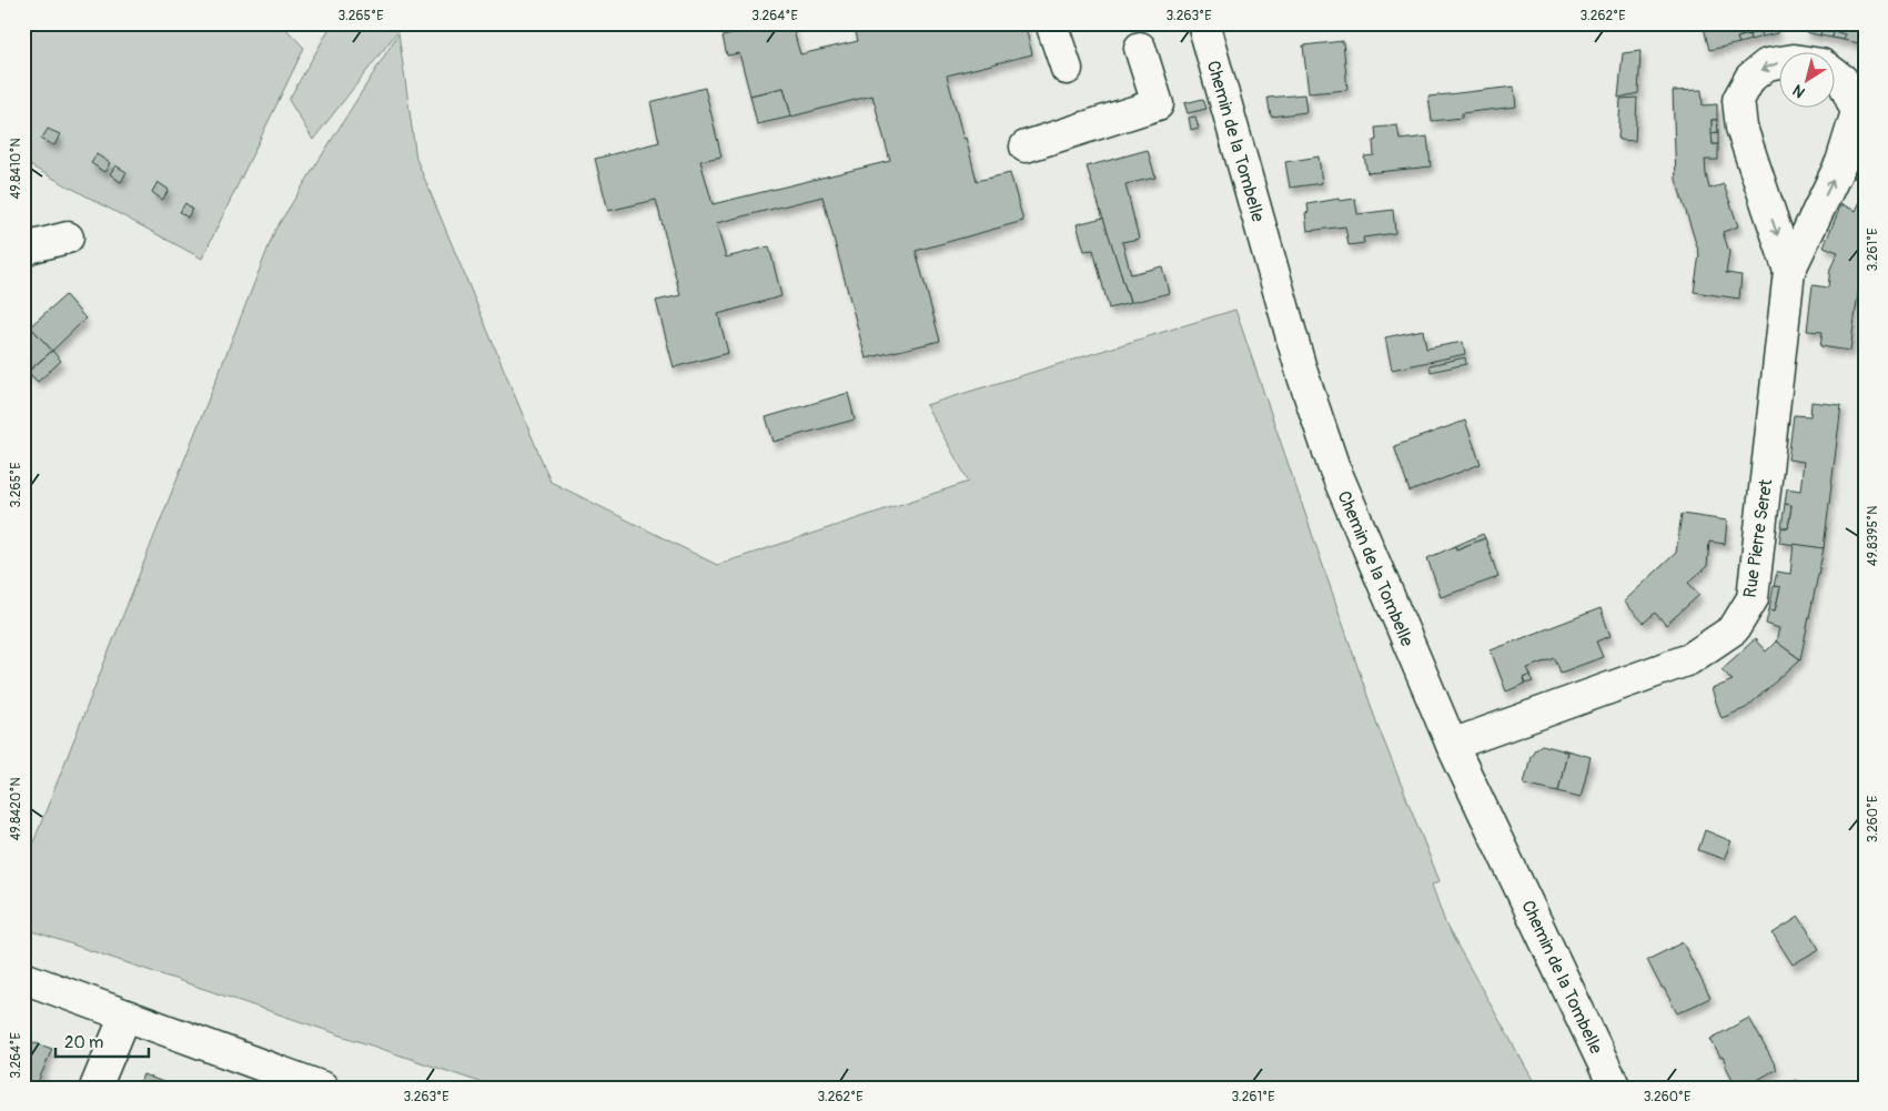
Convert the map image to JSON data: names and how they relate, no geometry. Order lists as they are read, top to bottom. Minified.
{"streets":{"street":["Chemin de la Tombelle","Rue Pierre Seret"]},"crossings":[["Chemin de la Tombelle","Rue Pierre Seret"]],"scale_bar":"20 m","north":"bottom left","coordinates":["3.265°E","3.264°E","3.263°E","3.262°E","49.8410°N","3.261°E","49.8395°N","49.8420°N","3.260°E"]}
